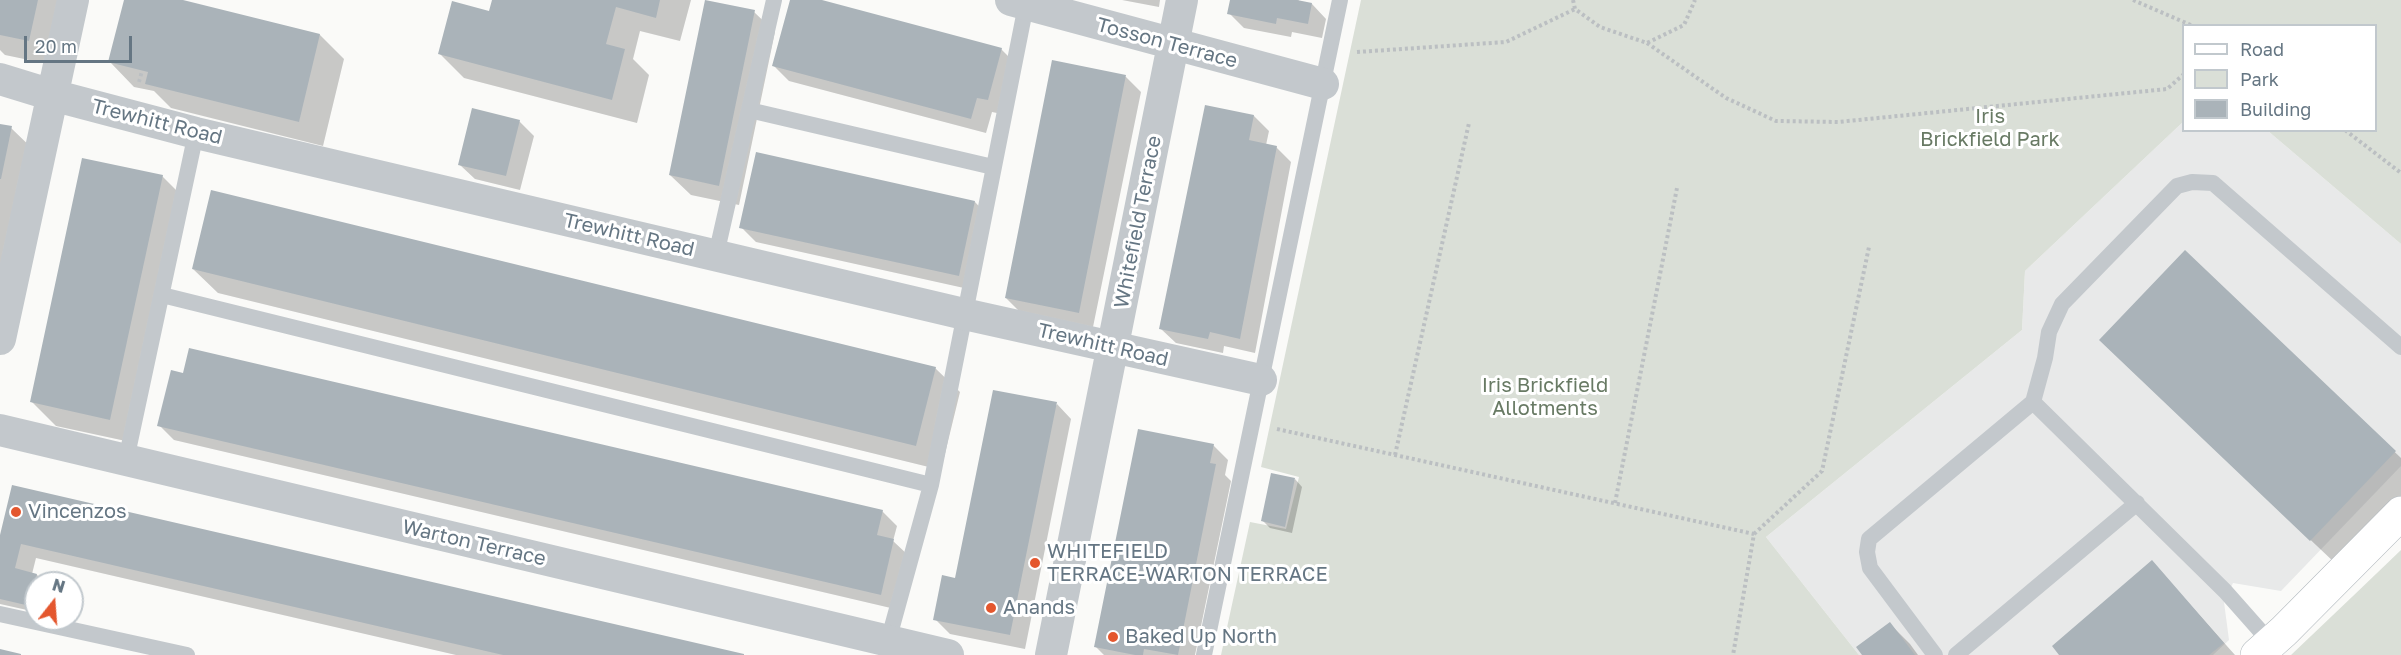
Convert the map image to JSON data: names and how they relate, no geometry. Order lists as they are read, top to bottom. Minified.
{"streets":{"street":["Tosson Terrace","Trewhitt Road","Whitefield Terrace","Warton Terrace"]},"crossings":[["Tosson Terrace","Whitefield Terrace"],["Trewhitt Road","Whitefield Terrace"]],"parks":["Iris Brickfield Park","Iris Brickfield Allotments"],"places":["Vincenzos","WHITEFIELD TERRACE-WARTON TERRACE","Anands","Baked Up North"],"legend":["Road","Park","Building"],"scale_bar":"20 m","north":"top"}
